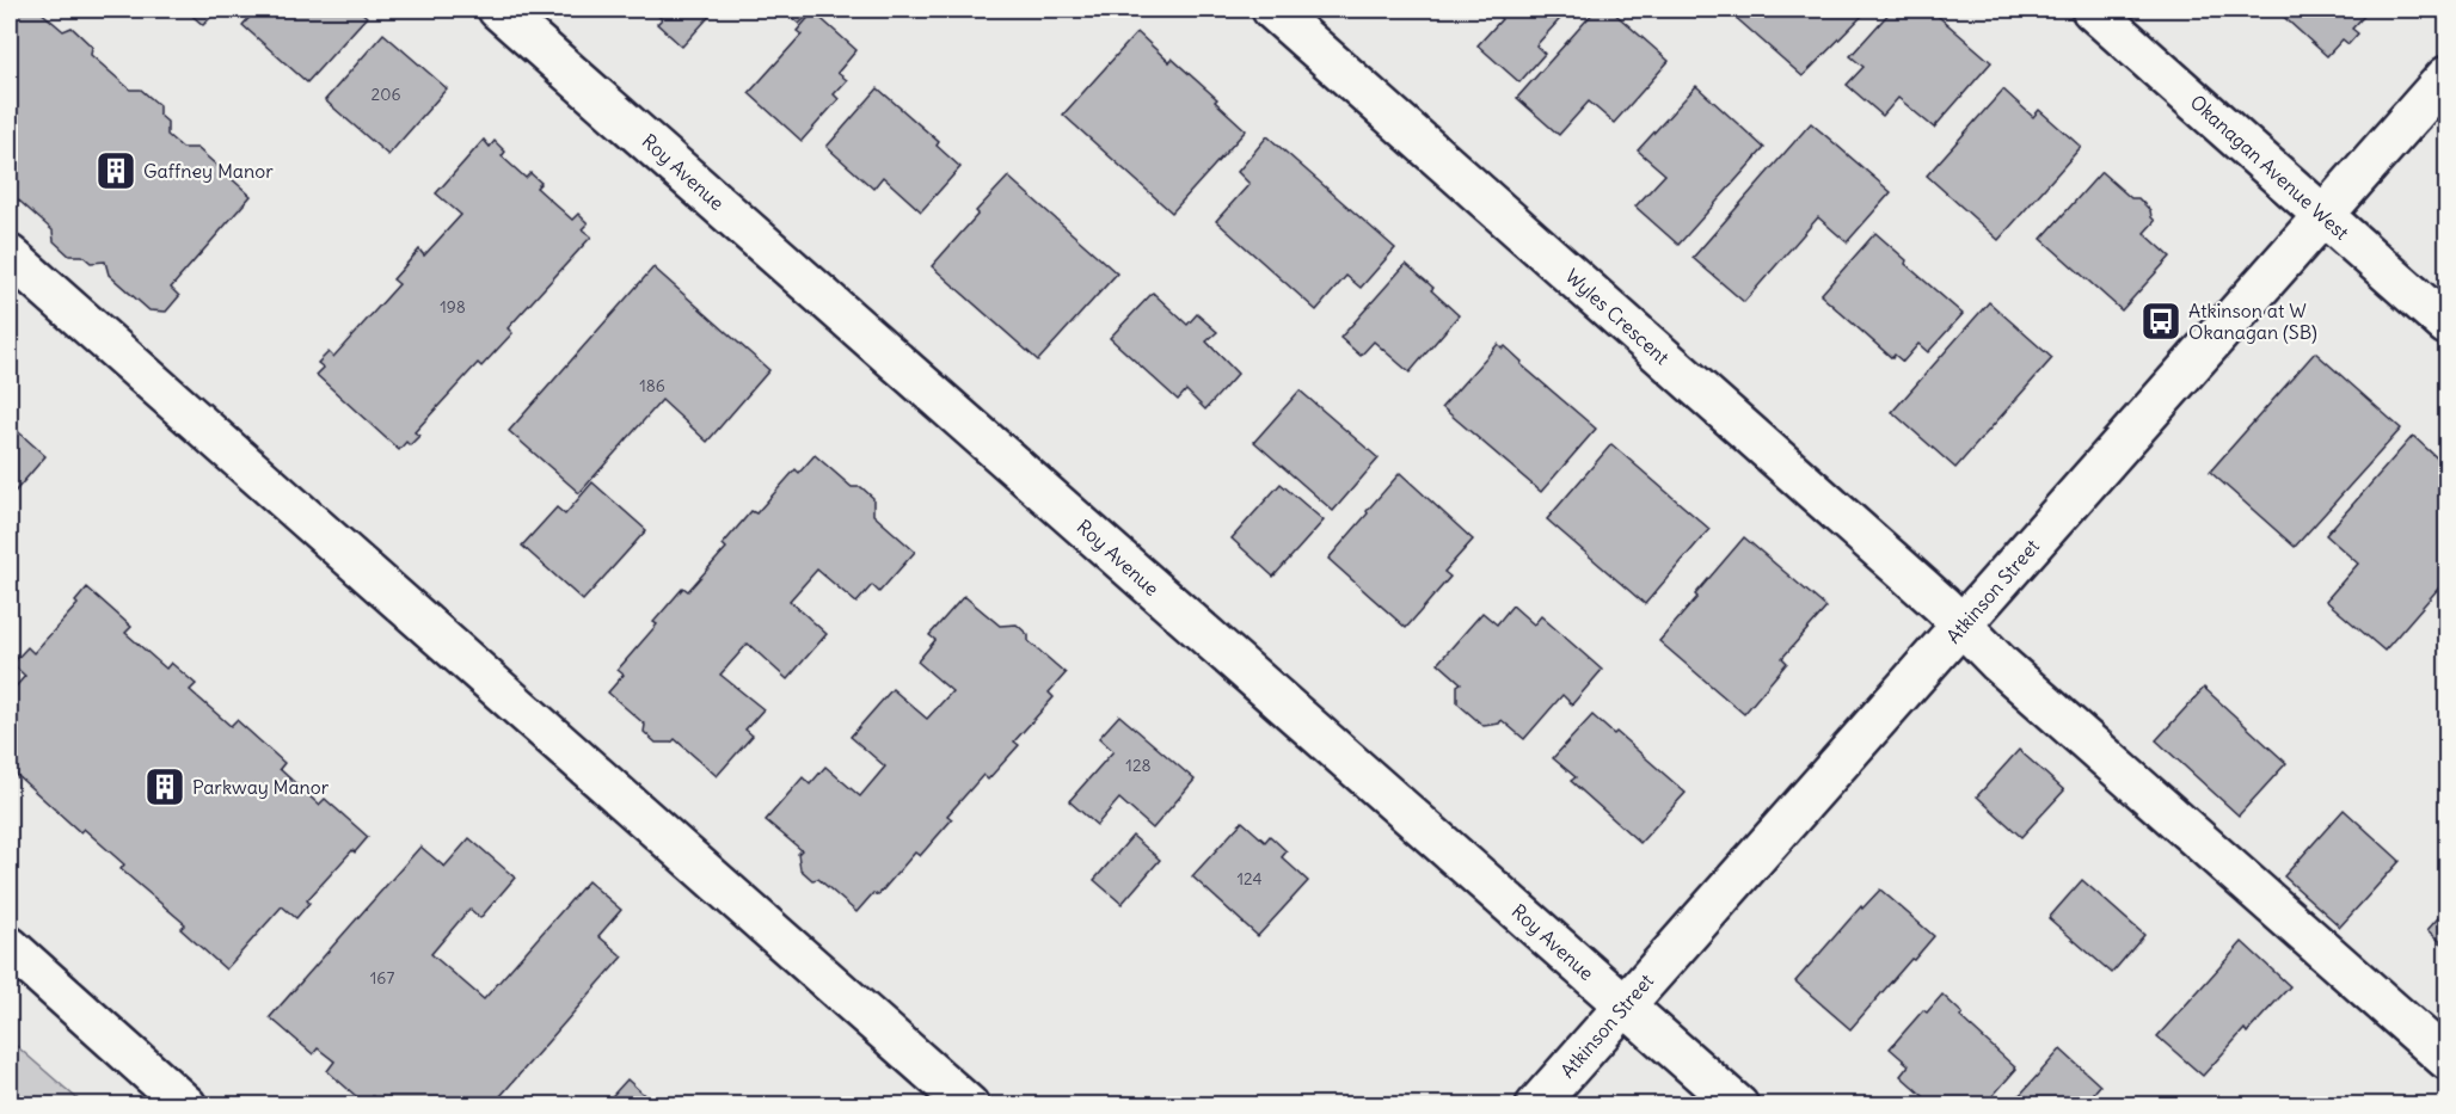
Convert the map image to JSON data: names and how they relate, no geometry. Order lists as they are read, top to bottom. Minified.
{"streets":{"street":["Okanagan Avenue West","Roy Avenue","Wyles Crescent","Atkinson Street"]},"crossings":[["Okanagan Avenue West","Atkinson Street"],["Roy Avenue","Atkinson Street"],["Wyles Crescent","Atkinson Street"]],"places":{"building":["Gaffney Manor","Parkway Manor"],"bus stop":["Atkinson at W Okanagan (SB)"]},"house_numbers":["206","198","186","128","124","167"]}
